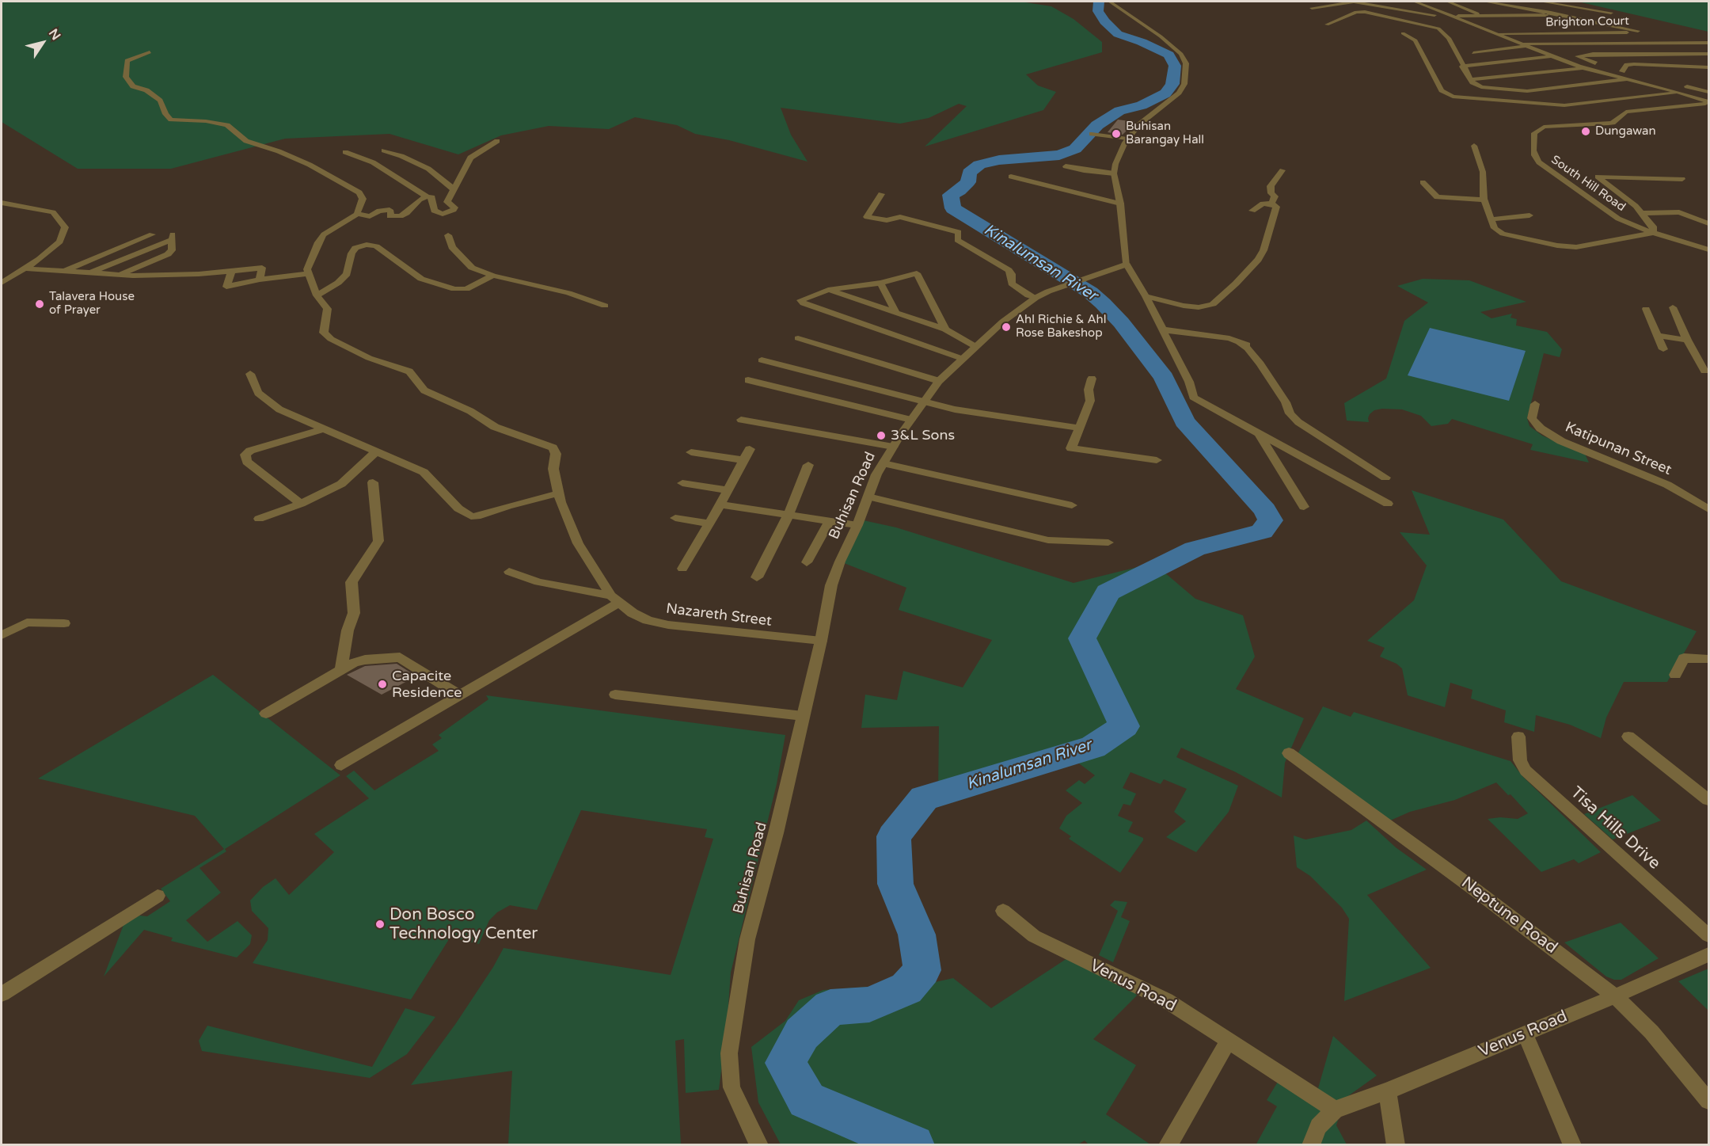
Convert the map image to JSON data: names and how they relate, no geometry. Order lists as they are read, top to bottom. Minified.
{"streets":{"street":["Brighton Court","South Hill Road","Katipunan Street","Buhisan Road","Nazareth Street","Tisa Hills Drive","Neptune Road","Venus Road"]},"crossings":[["Buhisan Road","Nazareth Street"],["Neptune Road","Venus Road"]],"water":["Kinalumsan River"],"places":["Dungawan","Buhisan Barangay Hall","Talavera House of Prayer","Ahl Richie & Ahl Rose Bakeshop","3&L Sons","Capacite Residence","Don Bosco Technology Center"],"north":"top right"}
